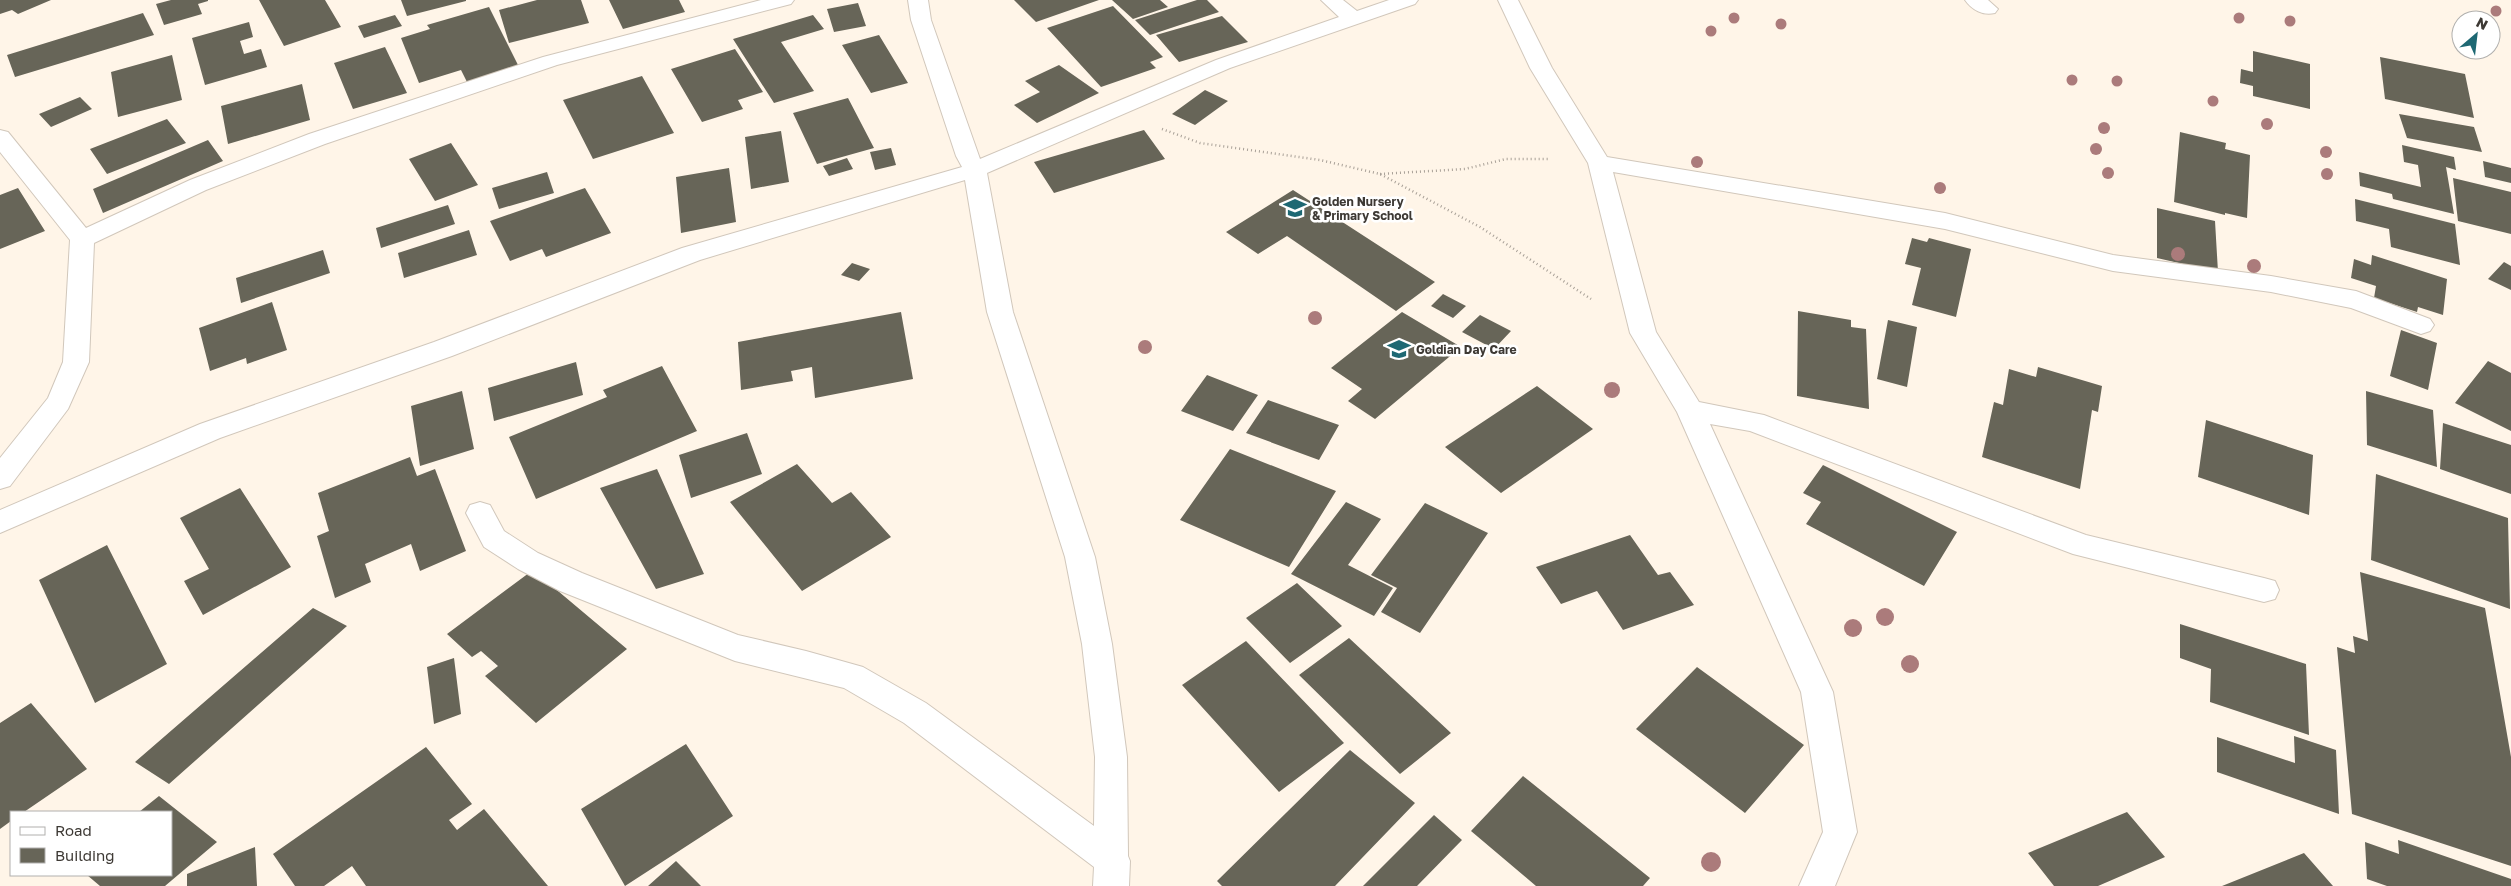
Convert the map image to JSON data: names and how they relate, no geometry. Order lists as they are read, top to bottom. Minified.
{"places":{"school or university":["Golden Nursery & Primary School","Goldian Day Care"]},"legend":["Road","Building"],"north":"top right"}
